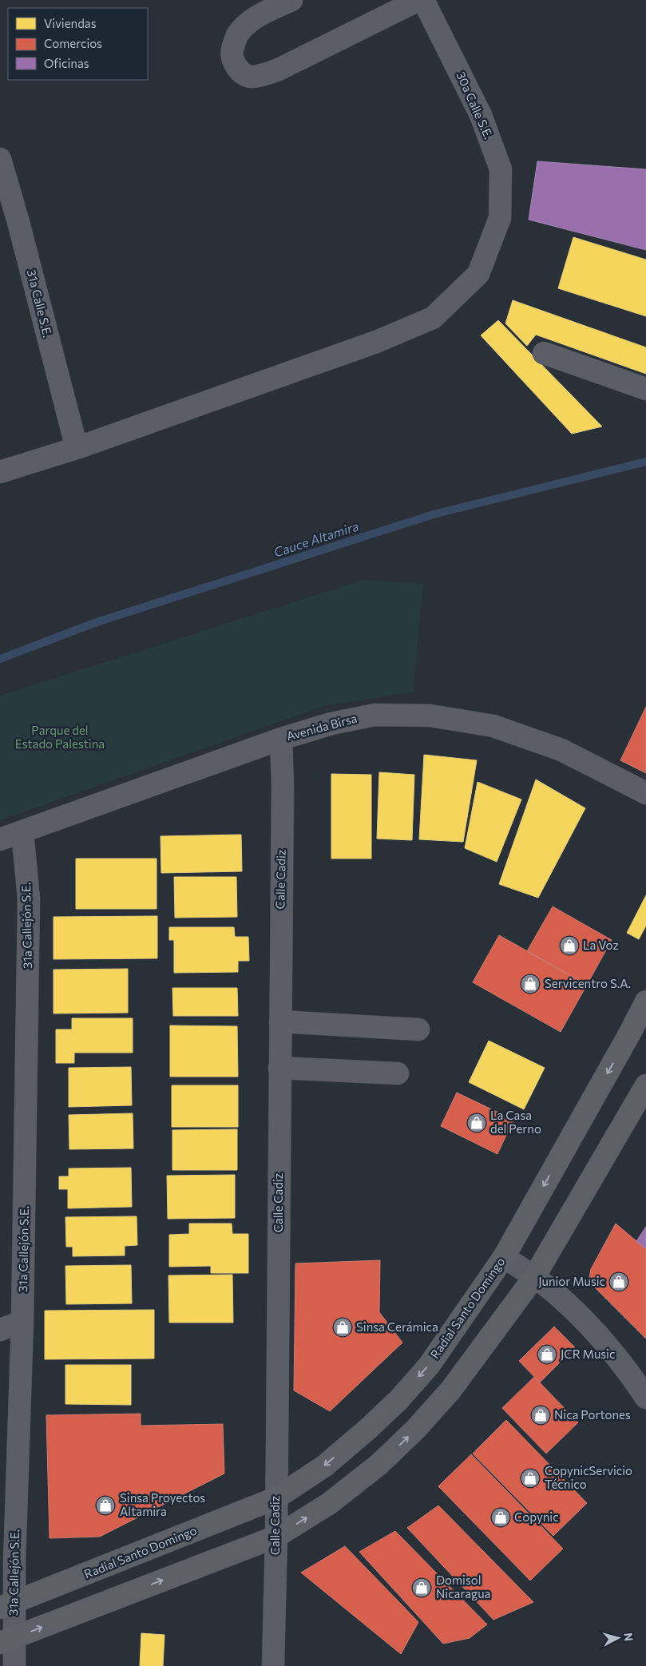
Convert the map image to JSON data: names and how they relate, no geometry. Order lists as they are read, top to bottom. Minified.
{"streets":{"main road":["Radial Santo Domingo"],"street":["30a Calle S.E.","31a Calle S.E.","Avenida Birsa","Calle Cadiz","31a Callejón S.E."]},"crossings":[["30a Calle S.E.","31a Calle S.E."],["Avenida Birsa","Calle Cadiz"],["Avenida Birsa","31a Callejón S.E."],["Calle Cadiz","Radial Santo Domingo"],["31a Callejón S.E.","Radial Santo Domingo"]],"water":["Cauce Altamira"],"parks":["Parque del Estado Palestina"],"places":{"shop":["La Voz","Servicentro S.A.","La Casa del Perno","Junior Music","Sinsa Cerámica","JCR Music","Nica Portones","CopynicServicio Técnico","Sinsa Proyectos Altamira","Copynic","Domisol Nicaragua"]},"legend":["Viviendas","Comercios","Oficinas"],"north":"right"}
